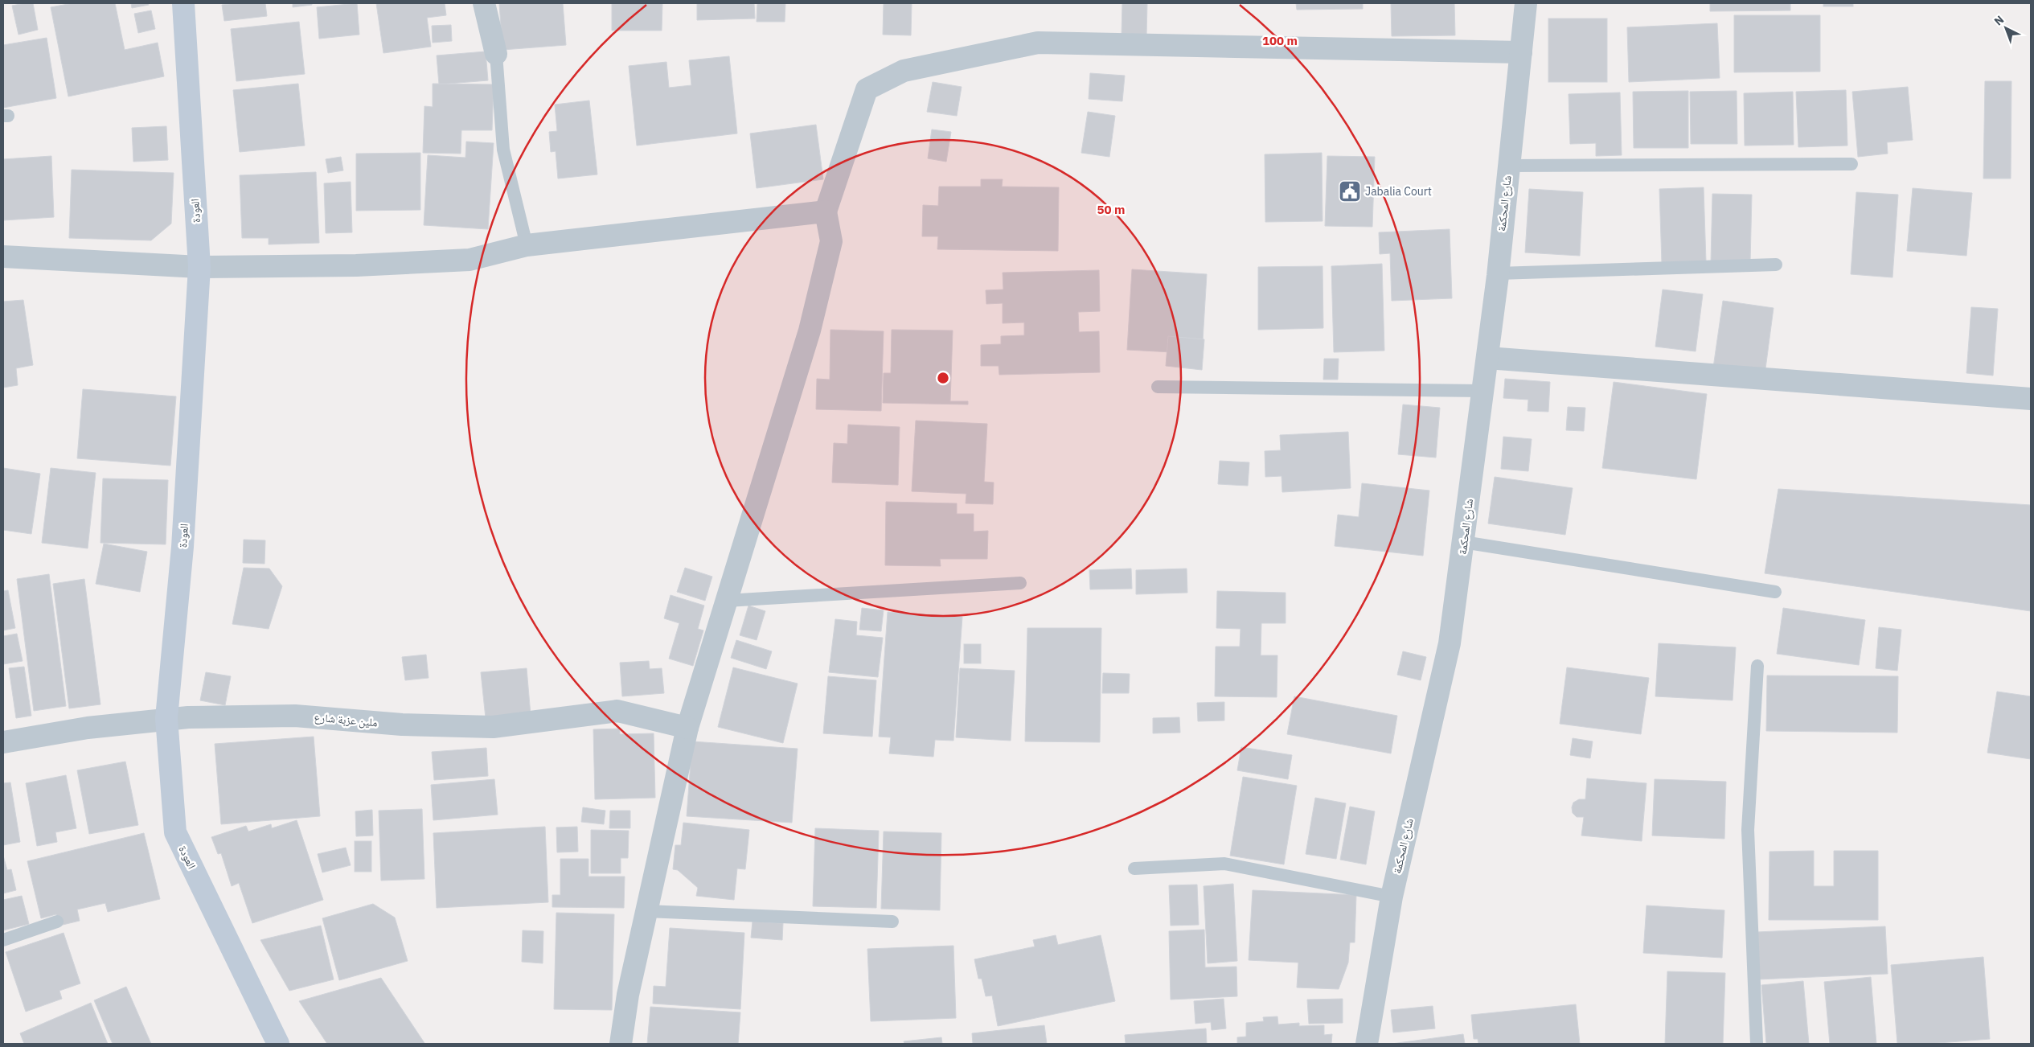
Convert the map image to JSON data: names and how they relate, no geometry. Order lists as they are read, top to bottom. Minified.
{"streets":{"main road":["العودة"],"street":["شارع المحكمة","ملين عزبة شارع"]},"crossings":[["العودة","ملين عزبة شارع"]],"places":{"public building":["Jabalia Court"]},"north":"top left","rings":["100 m","50 m"]}
